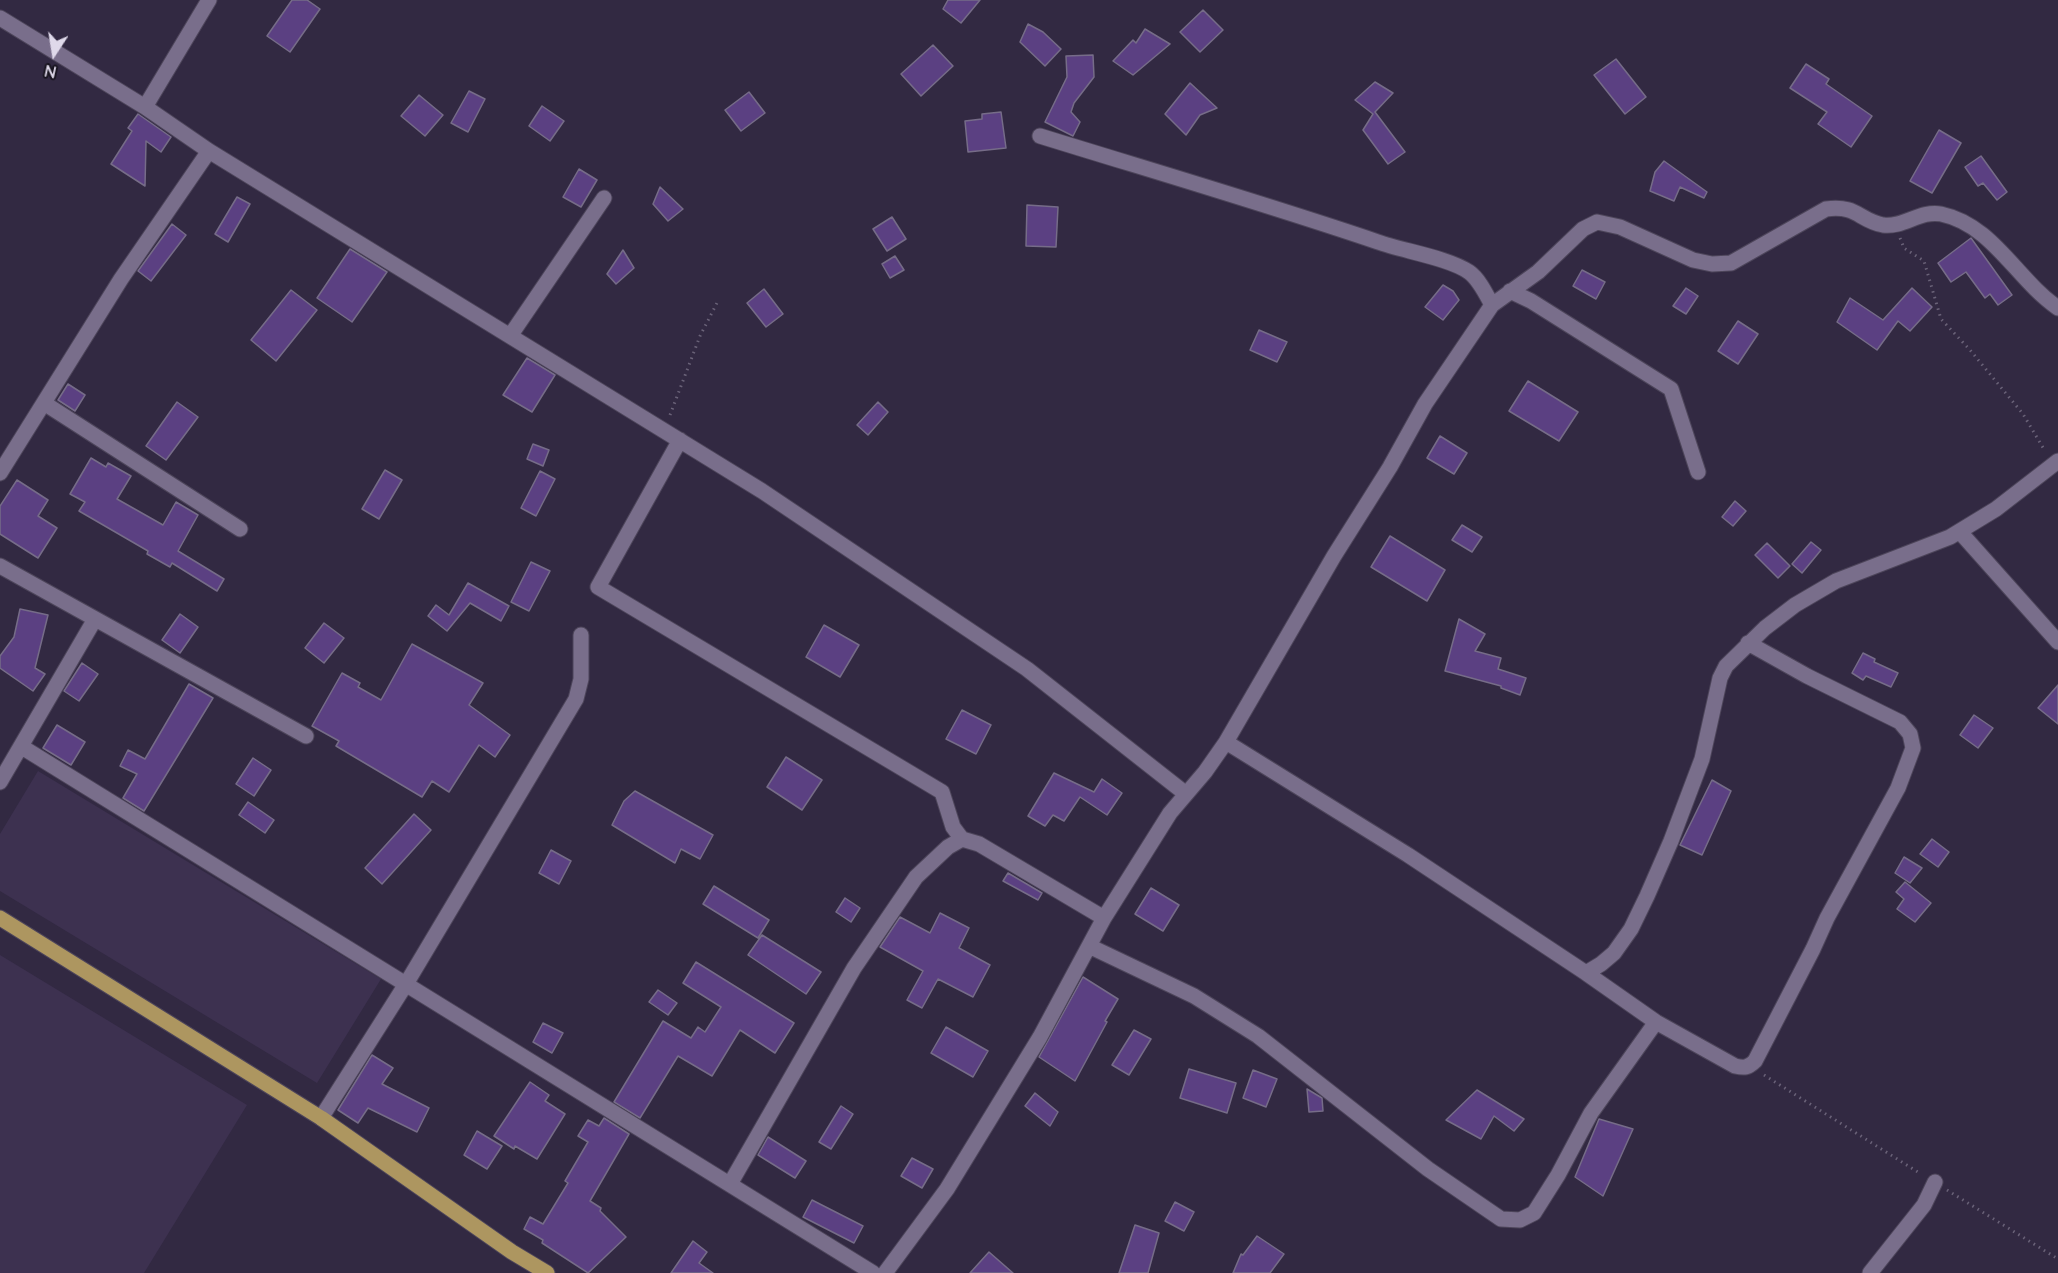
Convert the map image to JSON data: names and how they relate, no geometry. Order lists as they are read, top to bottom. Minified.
{"north":"bottom"}
